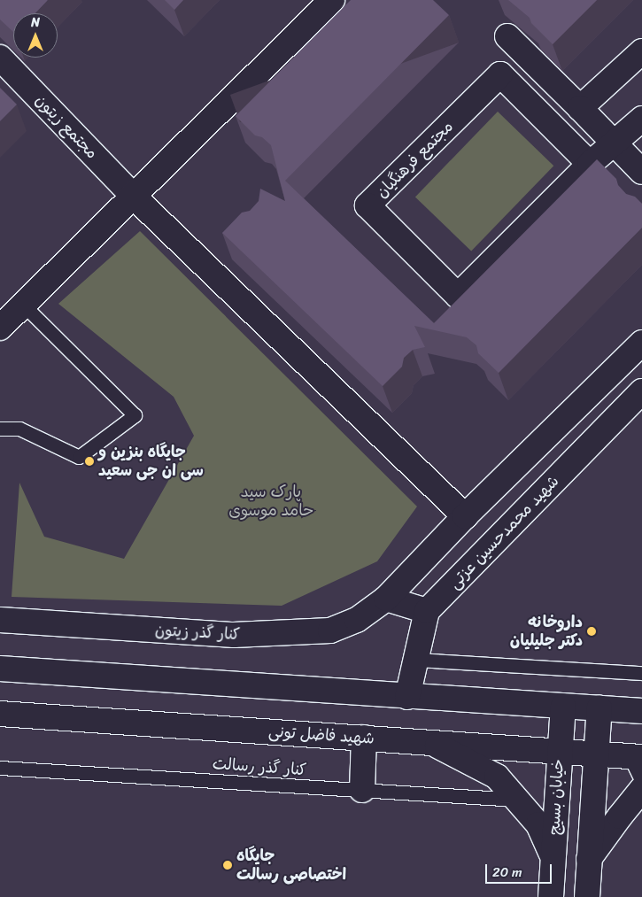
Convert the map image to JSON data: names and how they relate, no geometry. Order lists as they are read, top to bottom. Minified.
{"streets":{"main road":["مجتمع زیتون","مجتمع فرهنگیان","شهید محمدحسین عزتی","کنار گذر زیتون","شهید فاضل تونی","خیابان بسیج"],"lane":["کنار گذر رسالت"]},"crossings":[["شهید فاضل تونی","خیابان بسیج"]],"parks":["پارک سید حامد موسوی"],"places":["جایگاه بنزین و سی ان جی سعید","داروخانه دکتر جلیلیان","جایگاه اختصاصی رسالت"],"scale_bar":"20 m","north":"top"}
